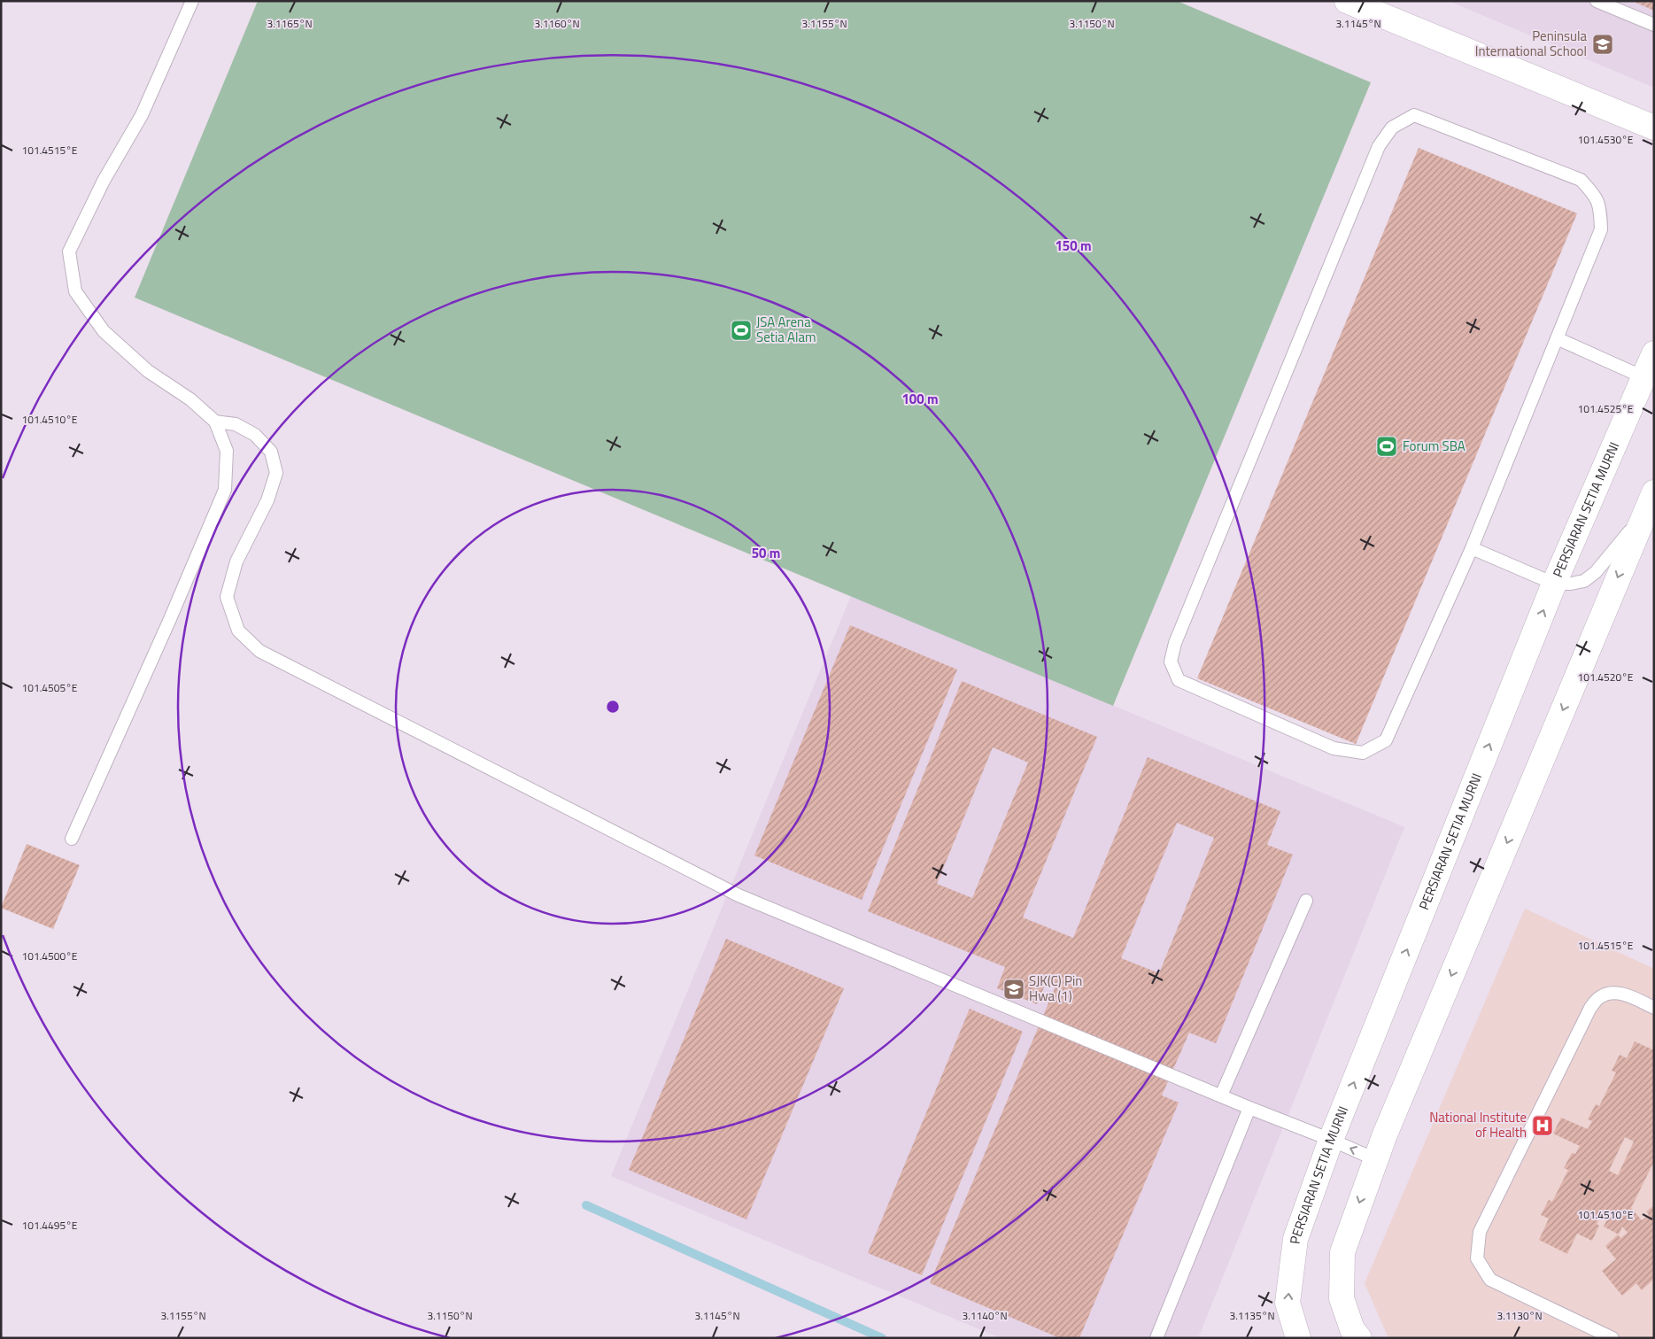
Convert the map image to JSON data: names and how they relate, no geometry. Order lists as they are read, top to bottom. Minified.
{"streets":{"street":["PERSIARAN SETIA MURNI"]},"places":{"school or university":["Peninsula International School","SJK(C) Pin Hwa (1)"],"sports":["JSA Arena Setia Alam","Forum SBA"],"hospital":["National Institute of Health"]},"coordinates":["3.1165°N","3.1160°N","3.1155°N","3.1150°N","3.1145°N","101.4530°E","101.4515°E","101.4525°E","101.4510°E","101.4520°E","101.4505°E","101.4500°E","101.4495°E","3.1140°N","3.1135°N","3.1130°N"],"rings":["150 m","100 m","50 m"]}
